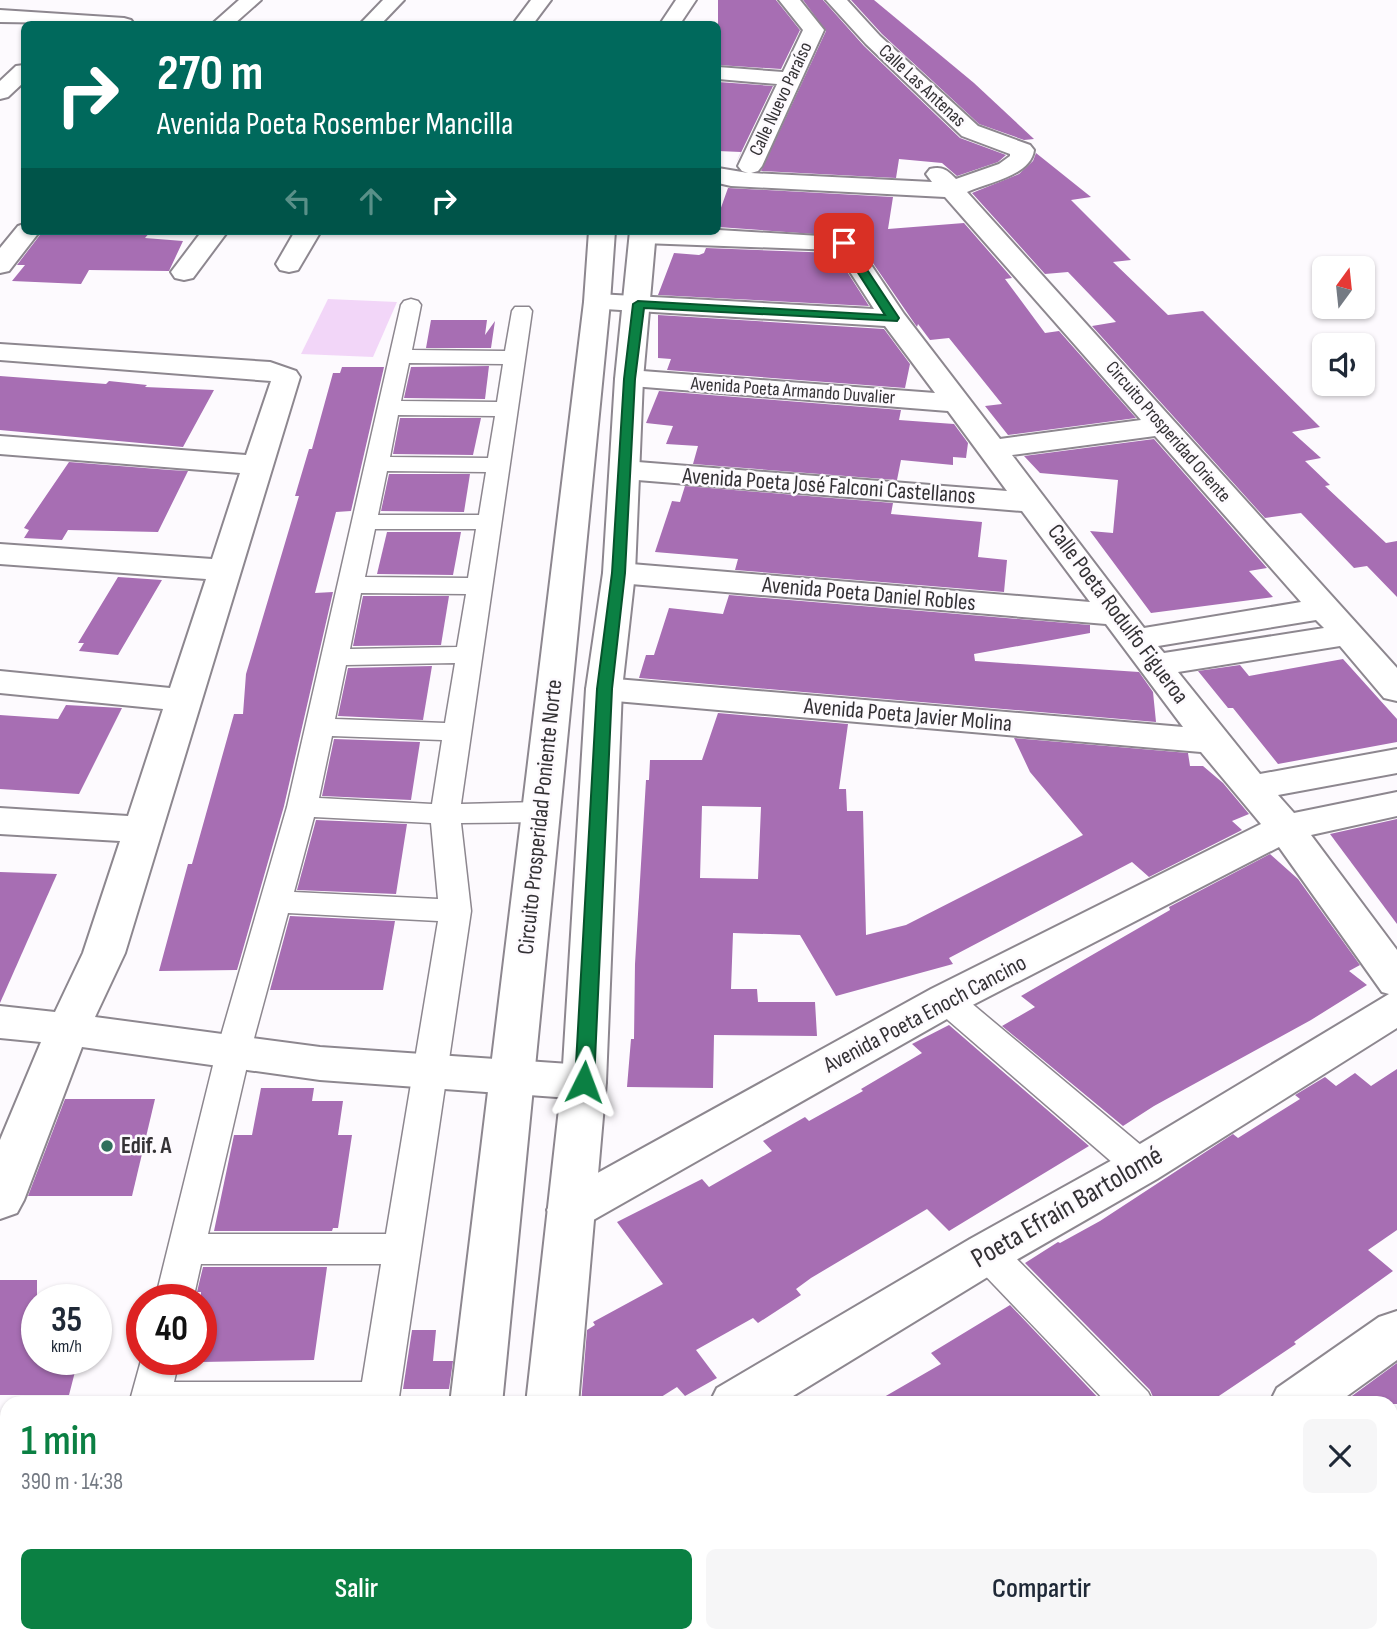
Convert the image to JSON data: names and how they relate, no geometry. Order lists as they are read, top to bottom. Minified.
{"streets":{"street":["Calle Las Antenas","Calle Nuevo Paraíso","Avenida Poeta Armando Duvalier","Circuito Prosperidad Oriente","Avenida Poeta José Falconi Castellanos","Avenida Poeta Daniel Robles","Calle Poeta Rodulfo Figueroa","Avenida Poeta Javier Molina","Circuito Prosperidad Poniente Norte","Avenida Poeta Enoch Cancino","Poeta Efraín Bartolomé"]},"crossings":[["Calle Las Antenas","Circuito Prosperidad Oriente"],["Avenida Poeta Armando Duvalier","Calle Poeta Rodulfo Figueroa"],["Avenida Poeta José Falconi Castellanos","Calle Poeta Rodulfo Figueroa"],["Avenida Poeta Daniel Robles","Calle Poeta Rodulfo Figueroa"],["Calle Poeta Rodulfo Figueroa","Avenida Poeta Javier Molina"],["Calle Poeta Rodulfo Figueroa","Avenida Poeta Enoch Cancino"]],"places":["Edif. A"],"north":"top","page":{"turn":["270 m","Avenida Poeta Rosember Mancilla"],"speed":"35 km/h","limit":"40","heading":["1 min","390 m · 14:38"],"buttons":["Salir","Compartir"]}}
